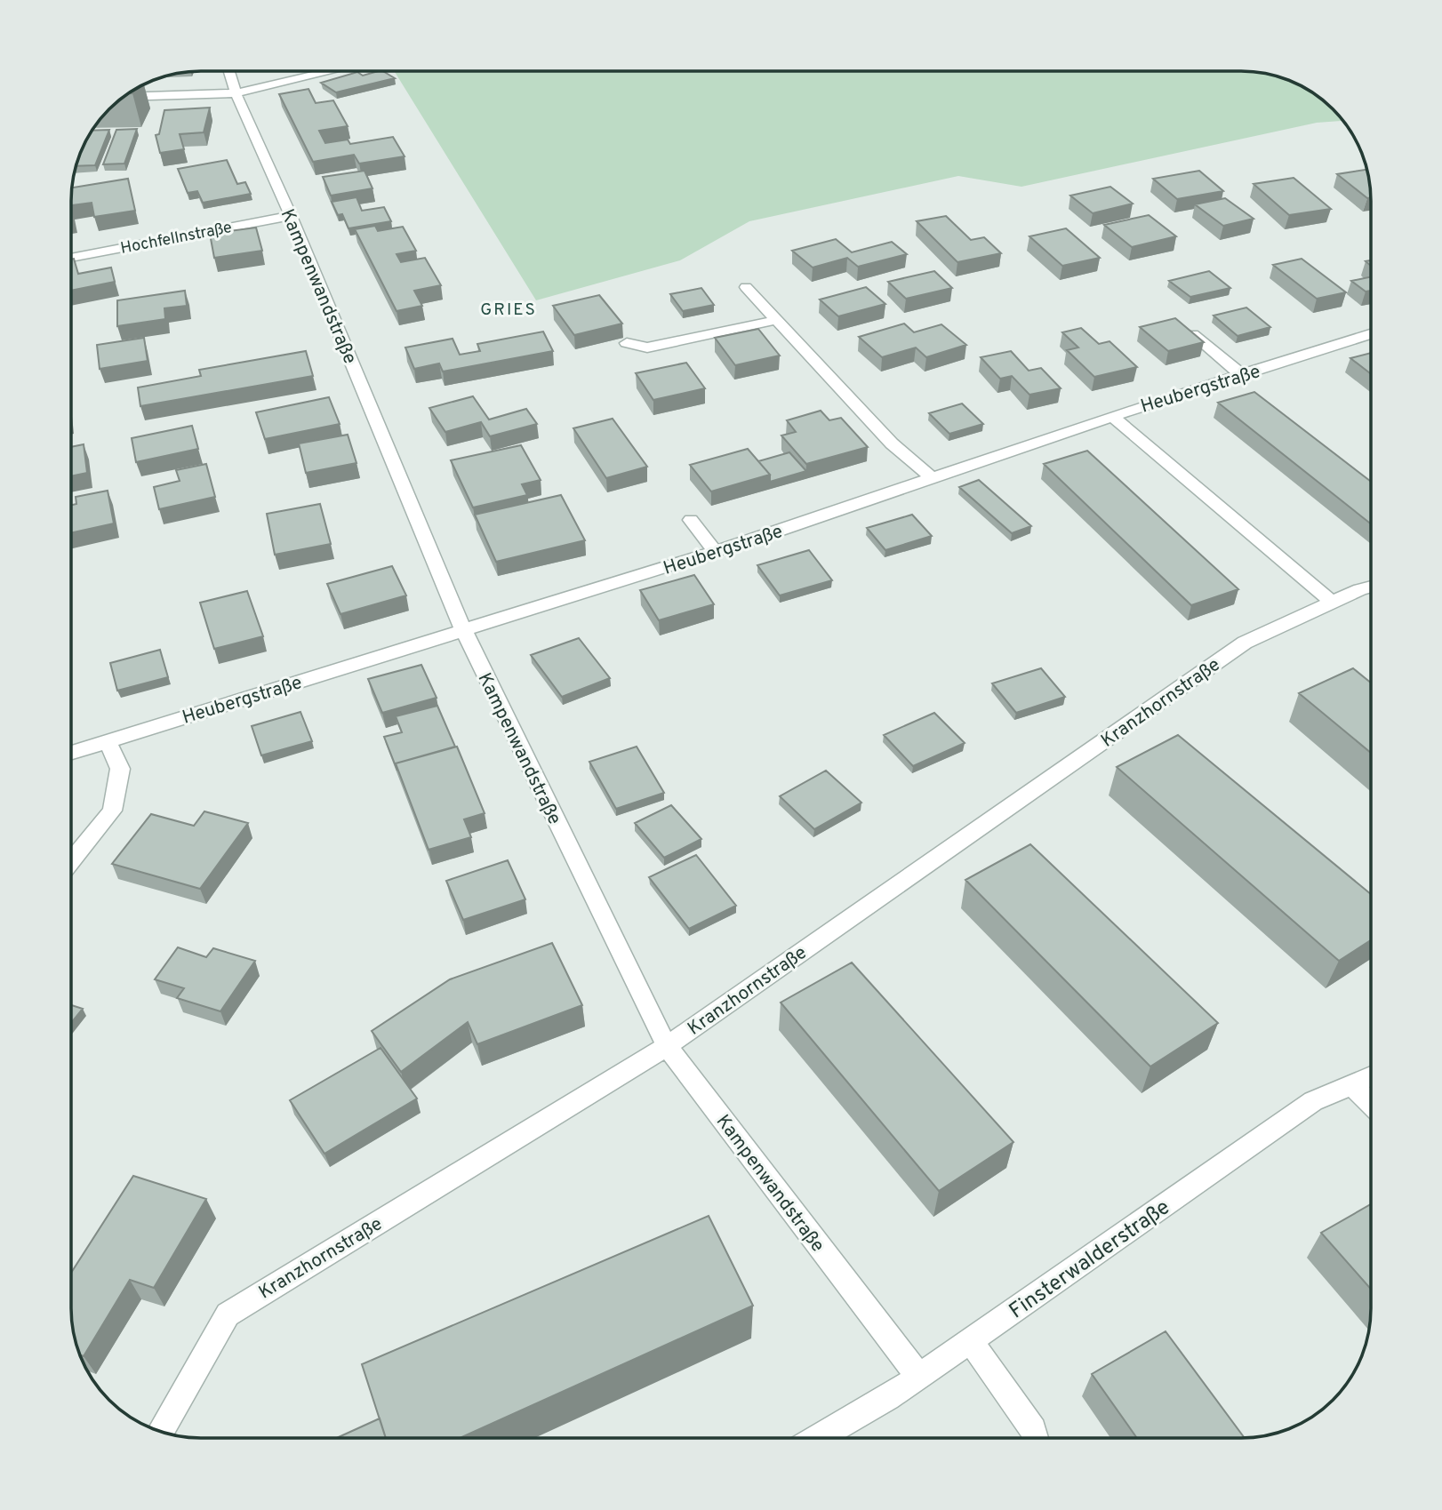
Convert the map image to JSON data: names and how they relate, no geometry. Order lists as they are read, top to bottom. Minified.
{"streets":{"street":["Hochfellnstraße","Kampenwandstraße","Heubergstraße","Kranzhornstraße","Finsterwalderstraße"]},"crossings":[["Hochfellnstraße","Kampenwandstraße"],["Kampenwandstraße","Heubergstraße"],["Kampenwandstraße","Kranzhornstraße"],["Kampenwandstraße","Finsterwalderstraße"]],"districts":["GRIES"]}
